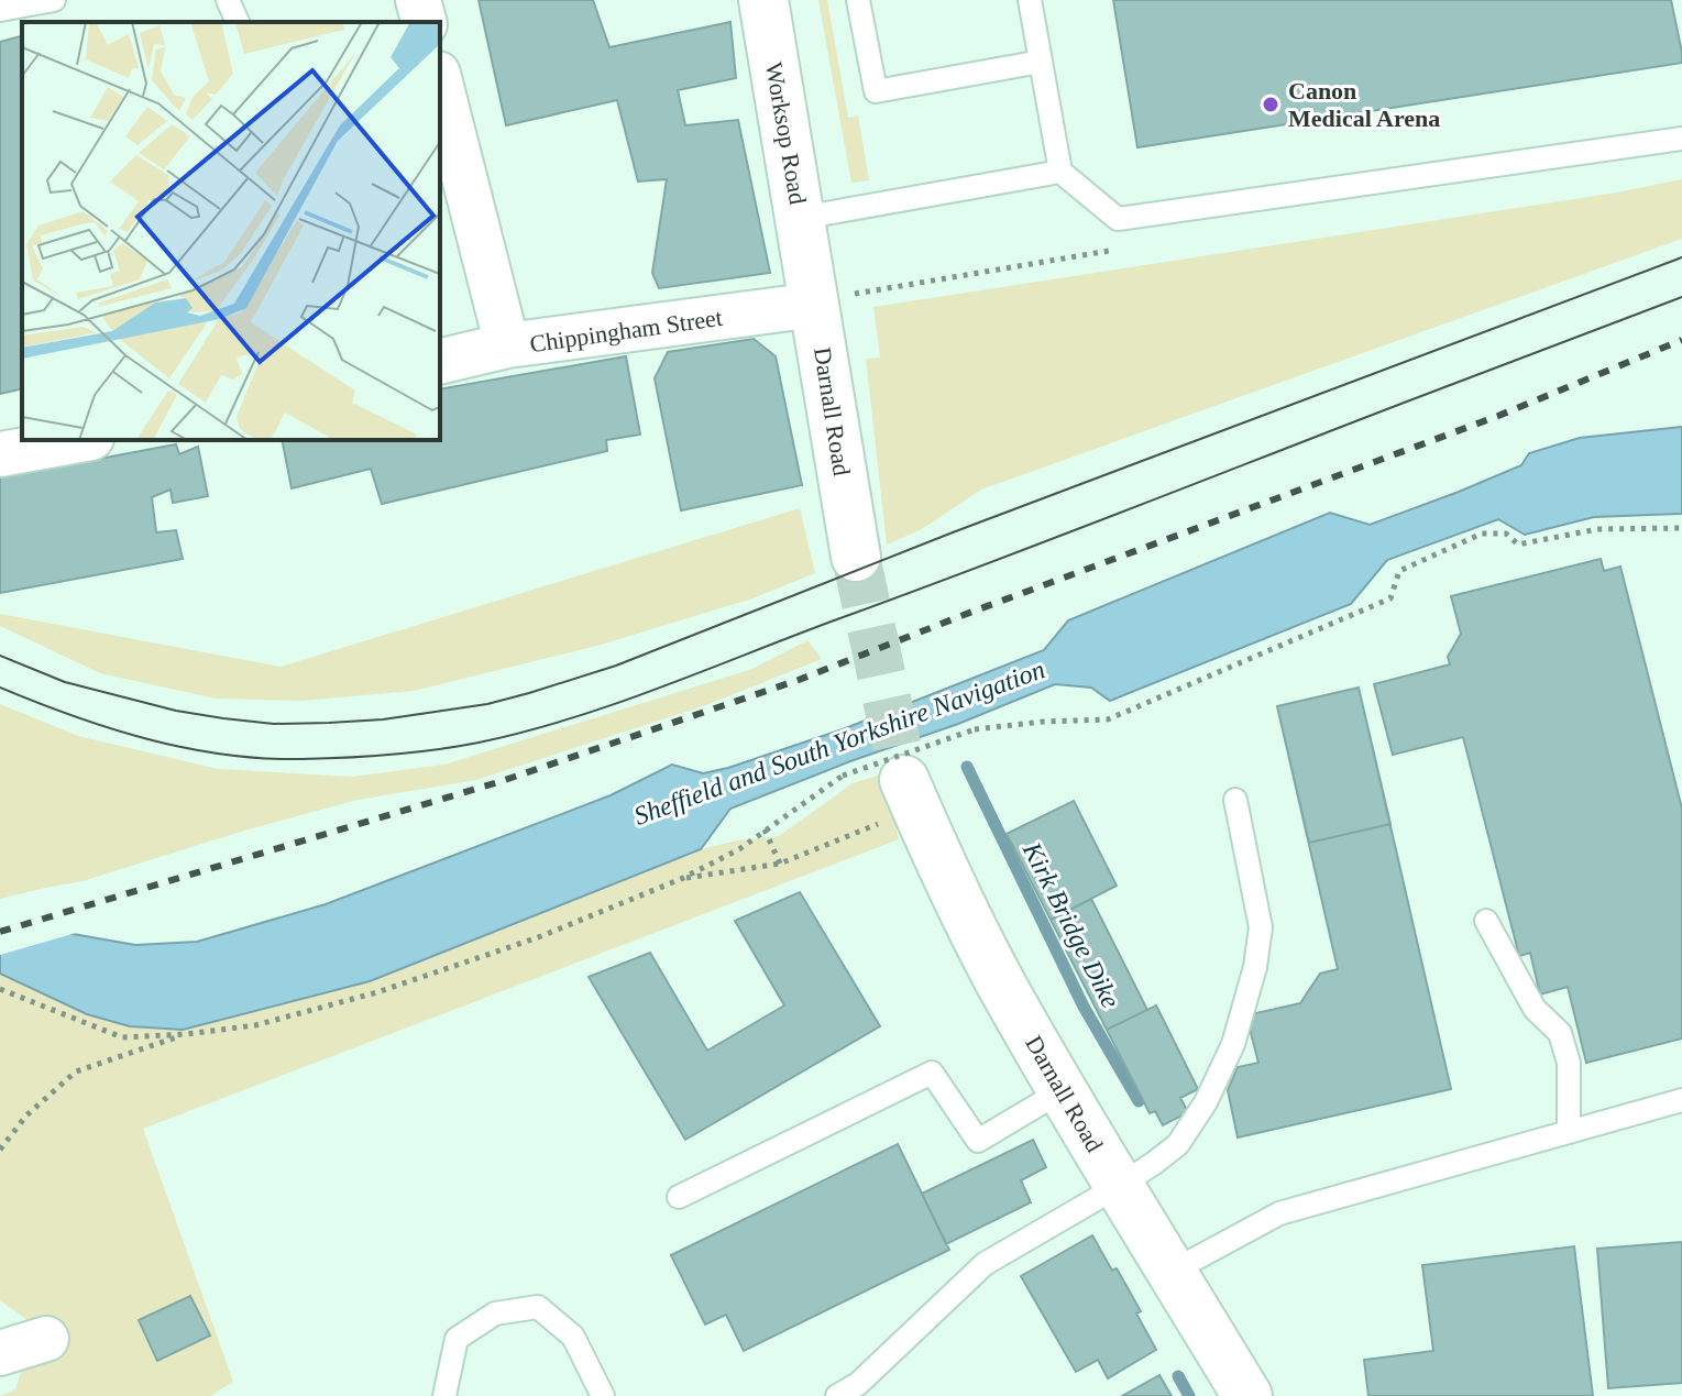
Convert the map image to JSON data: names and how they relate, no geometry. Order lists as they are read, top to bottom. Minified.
{"streets":{"main road":["Worksop Road","Darnall Road"],"street":["Chippingham Street"]},"crossings":[["Worksop Road","Chippingham Street"],["Worksop Road","Darnall Road"],["Chippingham Street","Darnall Road"]],"water":["Sheffield and South Yorkshire Navigation","Kirk Bridge Dike"],"places":["Canon Medical Arena"]}
